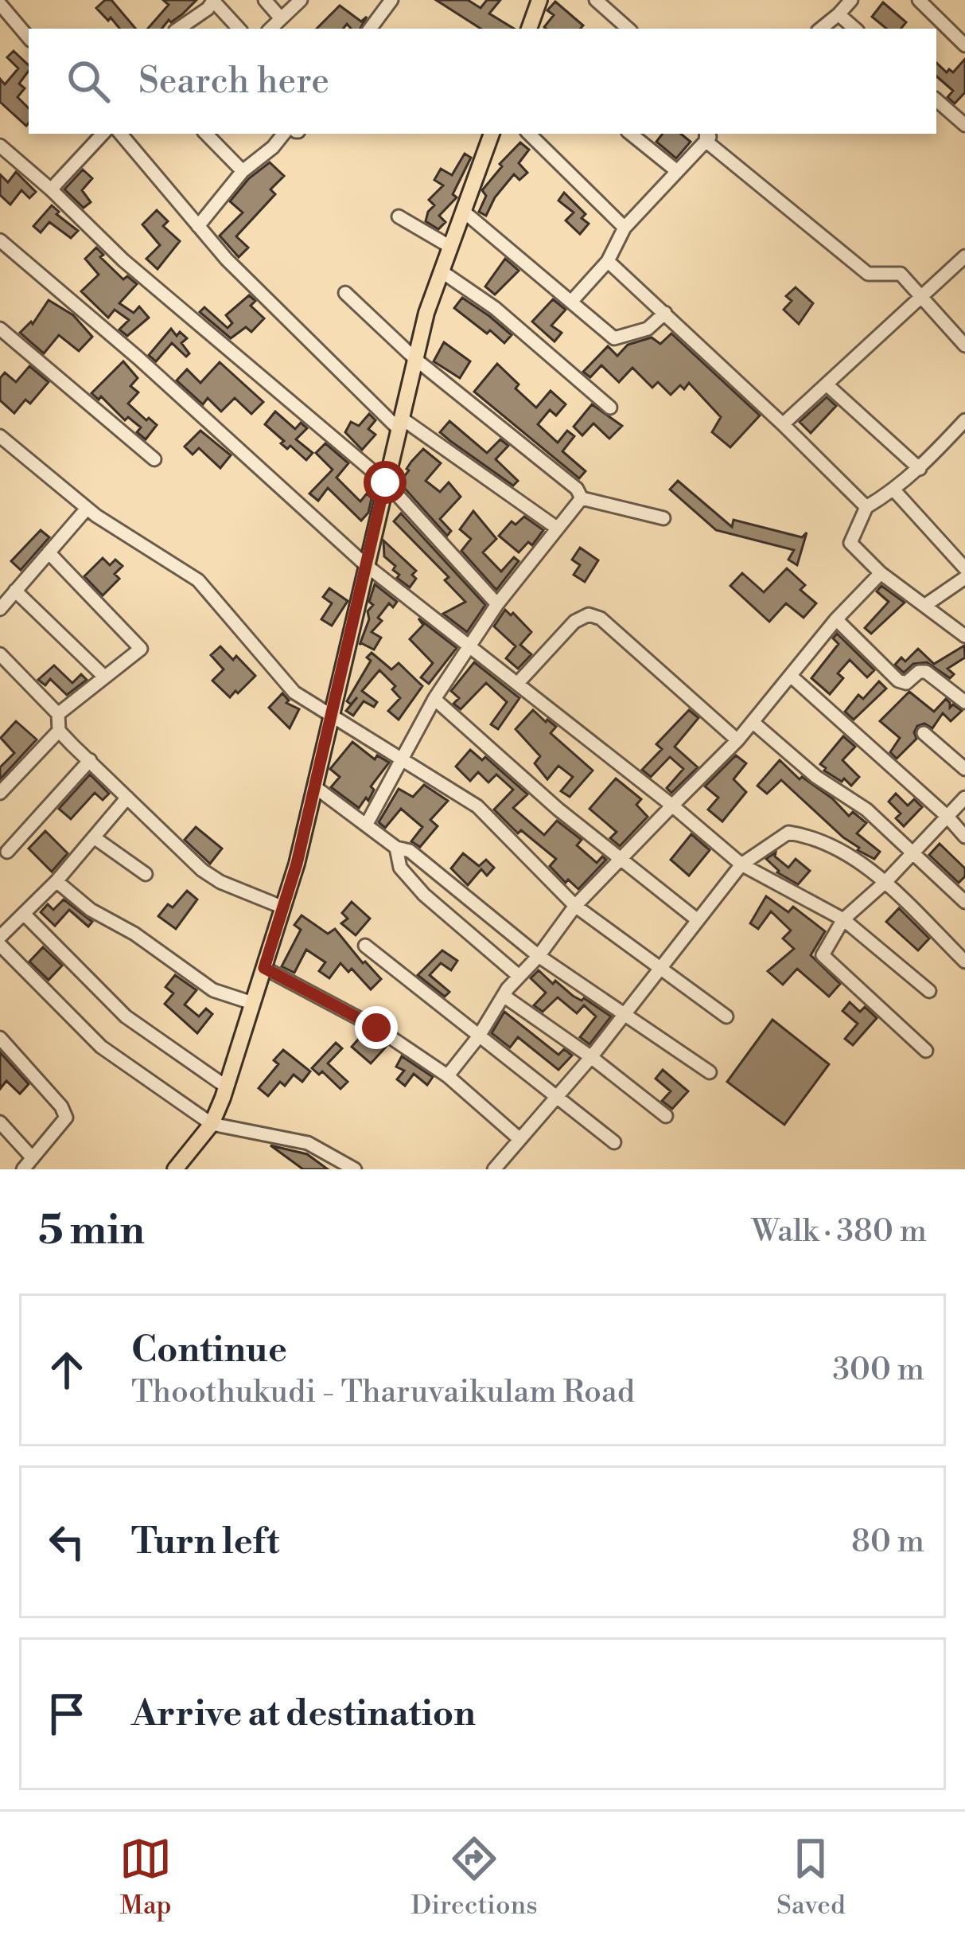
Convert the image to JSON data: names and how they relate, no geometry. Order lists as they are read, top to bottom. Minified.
{"page":{"search":"Search here","heading":["5 min","Walk · 380 m"],"list":[["Continue","Thoothukudi - Tharuvaikulam Road","300 m"],["Turn left","80 m"],"Arrive at destination"],"nav":["Map","Directions","Saved"]}}
